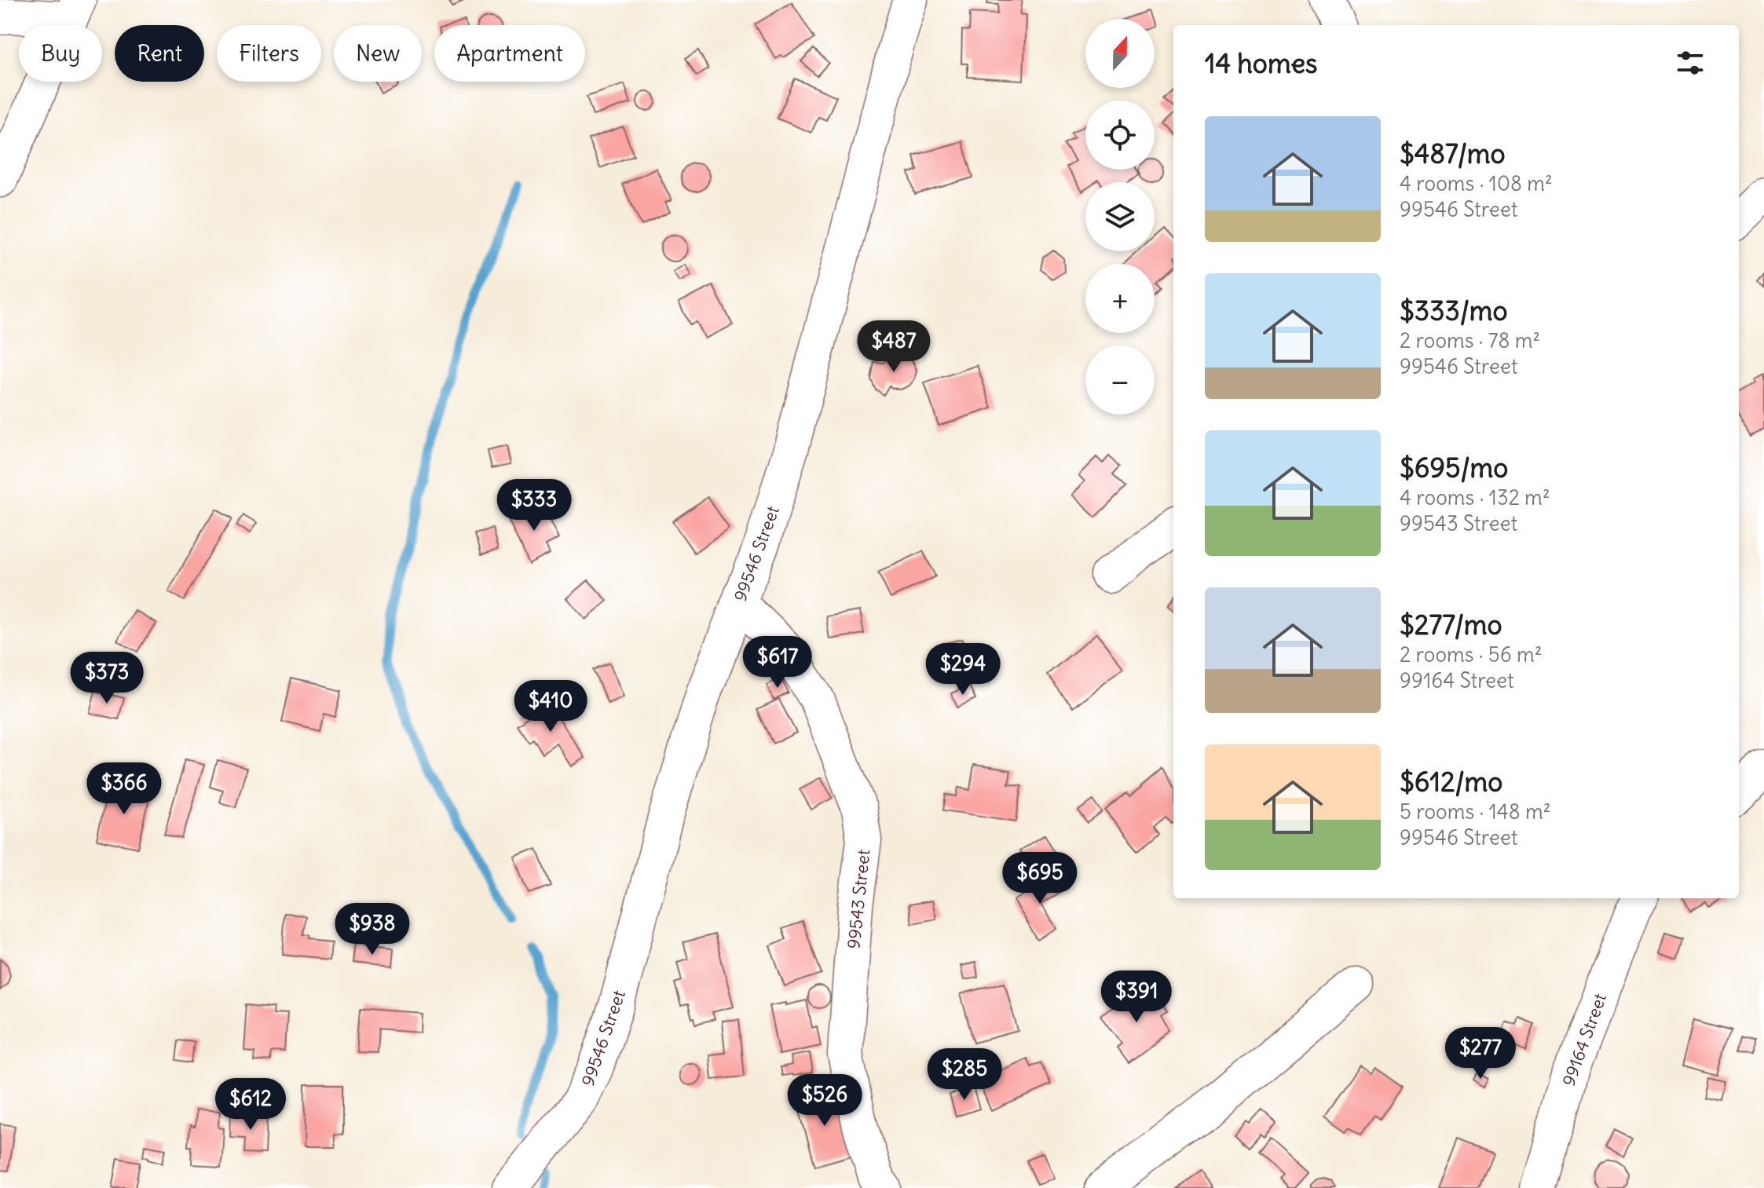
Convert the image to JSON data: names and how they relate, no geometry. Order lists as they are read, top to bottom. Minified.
{"streets":{"street":["99546 Street","99543 Street","99164 Street"]},"crossings":[["99546 Street","99543 Street"]],"north":"top","page":{"map_buttons":["+","−"],"chip":["Buy","Rent","Filters","New","Apartment"],"heading":"14 homes","list":[{"name":"$487/mo","note":"4 rooms · 108 m² · 99546 Street"},{"name":"$333/mo","note":"2 rooms · 78 m² · 99546 Street"},{"name":"$695/mo","note":"4 rooms · 132 m² · 99543 Street"},{"name":"$277/mo","note":"2 rooms · 56 m² · 99164 Street"},{"name":"$612/mo","note":"5 rooms · 148 m² · 99546 Street"}],"price":["$487","$333","$617","$294","$373","$410","$366","$695","$938","$391","$277","$285","$526","$612"]}}
